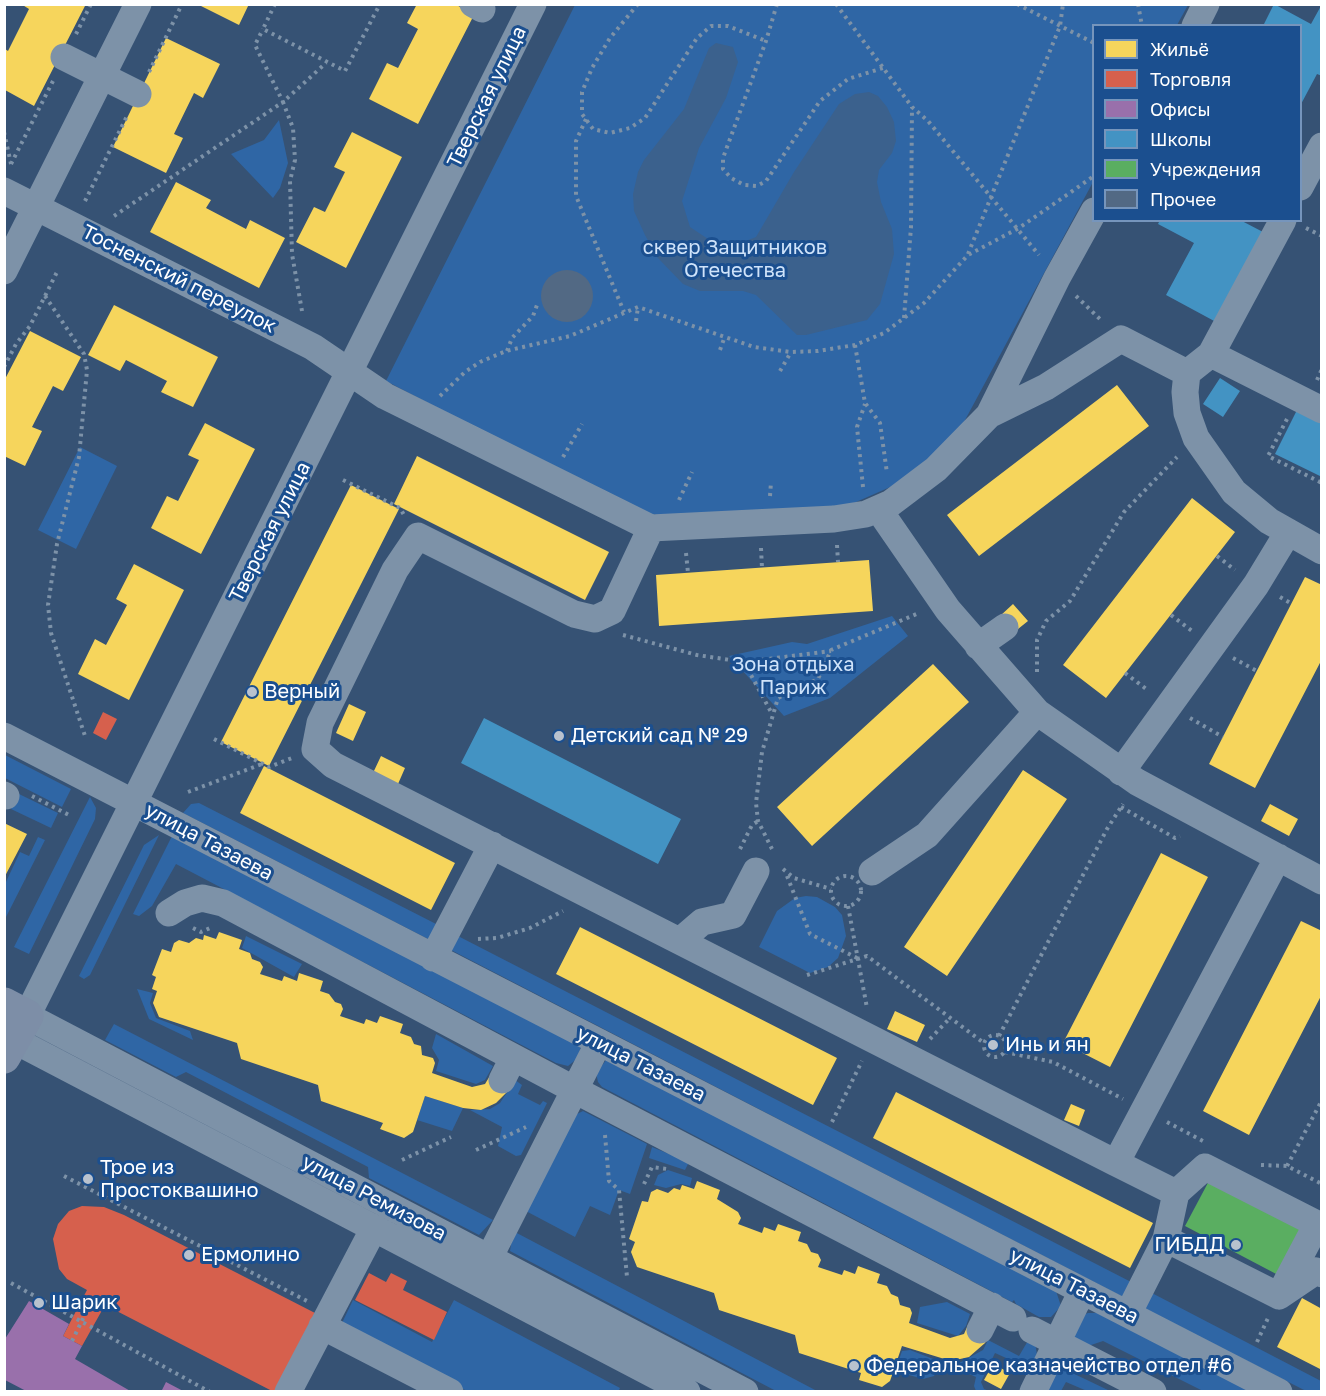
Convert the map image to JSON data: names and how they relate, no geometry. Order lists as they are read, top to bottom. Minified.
{"streets":{"street":["Тверская улица","Тосненский переулок","улица Тазаева","улица Ремизова"]},"crossings":[["Тверская улица","Тосненский переулок"],["Тверская улица","улица Тазаева"],["Тверская улица","улица Ремизова"]],"parks":["сквер Защитников Отечества","Зона отдыха Париж"],"places":["Верный","Детский сад № 29","Инь и ян","Трое из Простоквашино","ГИБДД","Ермолино","Шарик","Федеральное казначейство отдел #6"],"legend":["Жильё","Торговля","Офисы","Школы","Учреждения","Прочее"]}
